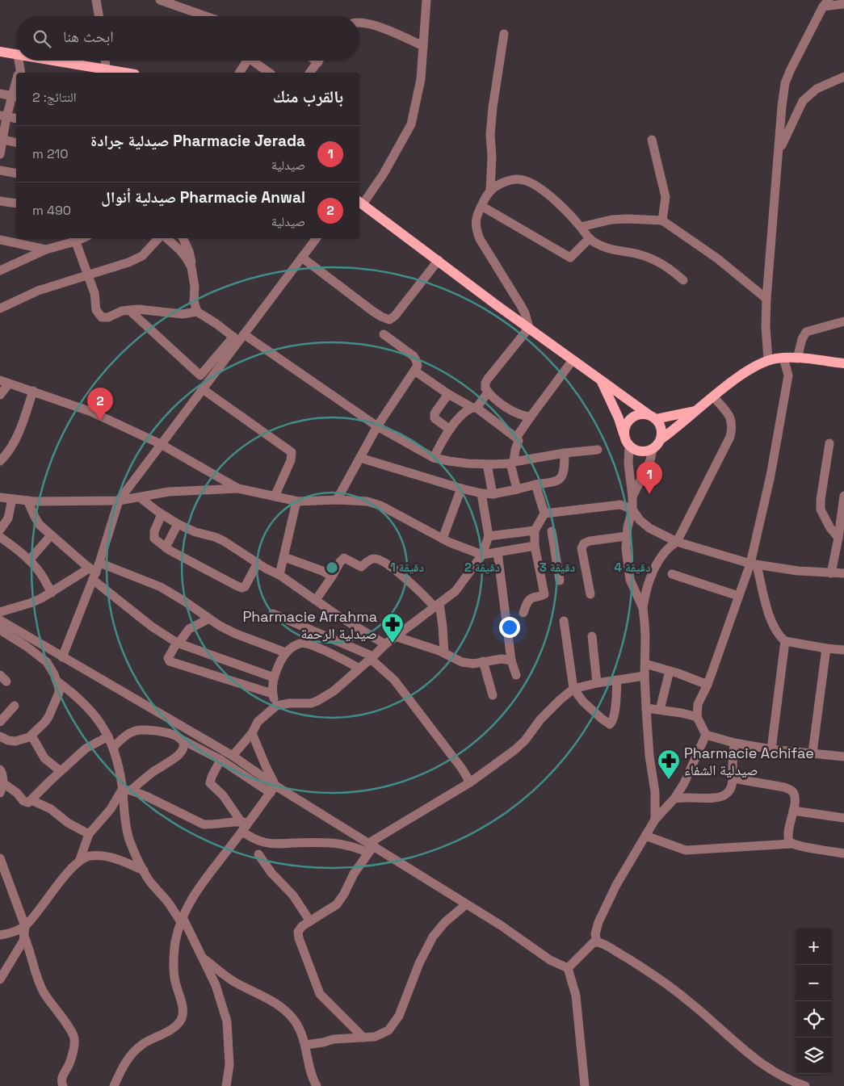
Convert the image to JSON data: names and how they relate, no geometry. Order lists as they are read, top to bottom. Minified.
{"places":{"pharmacy":["Pharmacie Arrahma صيدلية الرحمة","Pharmacie Achifae صيدلية الشفاء"]},"page":{"search":"ابحث هنا","heading":["بالقرب منك","النتائج: 2"],"list":[{"mark":"1","name":"Pharmacie Jerada صيدلية جرادة","note":"صيدلية","value":"210 m"},{"mark":"2","name":"Pharmacie Anwal صيدلية أنوال","note":"صيدلية","value":"490 m"}],"pins":["2","1"],"map_buttons":["+","−"]},"rings":["1 دقيقة","2 دقيقة","3 دقيقة","4 دقيقة"]}
